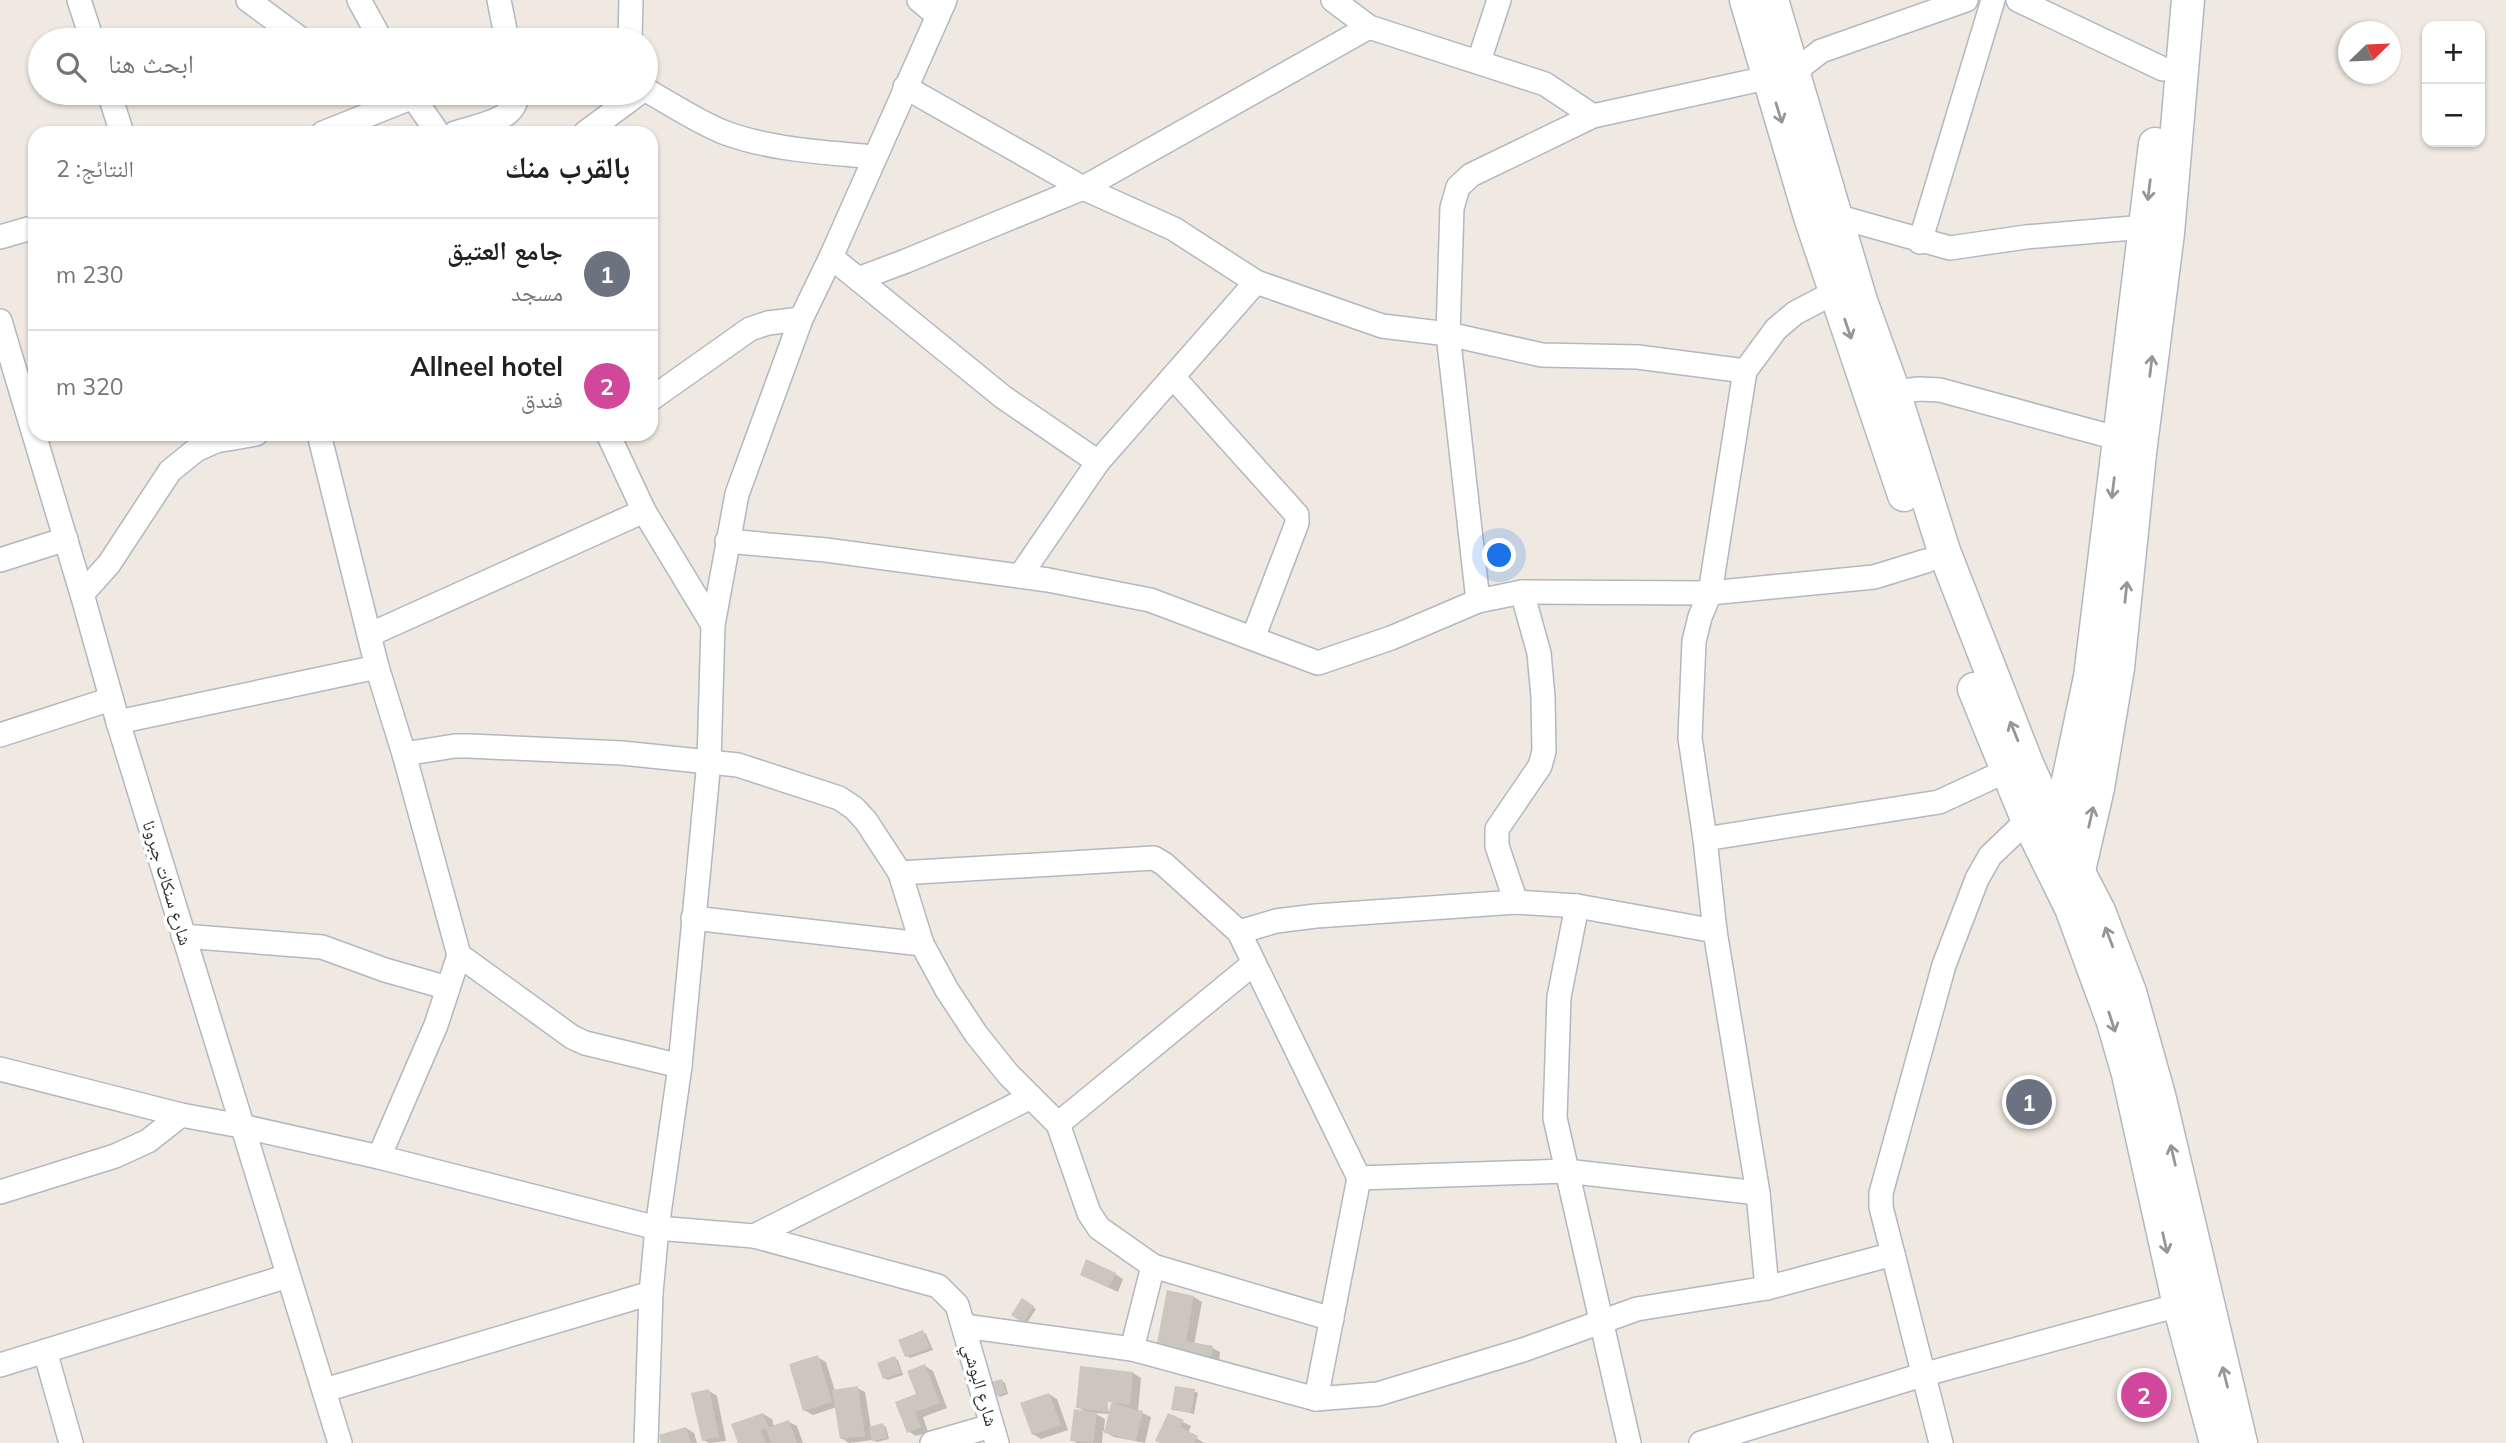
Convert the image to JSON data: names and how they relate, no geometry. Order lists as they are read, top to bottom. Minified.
{"streets":{"street":["شارع سنكات جبرونا","شارع البوشي"]},"crossings":[["شارع سنكات جبرونا","شارع البوشي"]],"north":"top right","page":{"map_buttons":["+","−"],"search":"ابحث هنا","heading":["بالقرب منك","النتائج: 2"],"list":[{"mark":"1","name":"جامع العتيق","note":"مسجد","value":"230 m"},{"mark":"2","name":"Allneel hotel","note":"فندق","value":"320 m"}],"pins":["1","2"]}}
